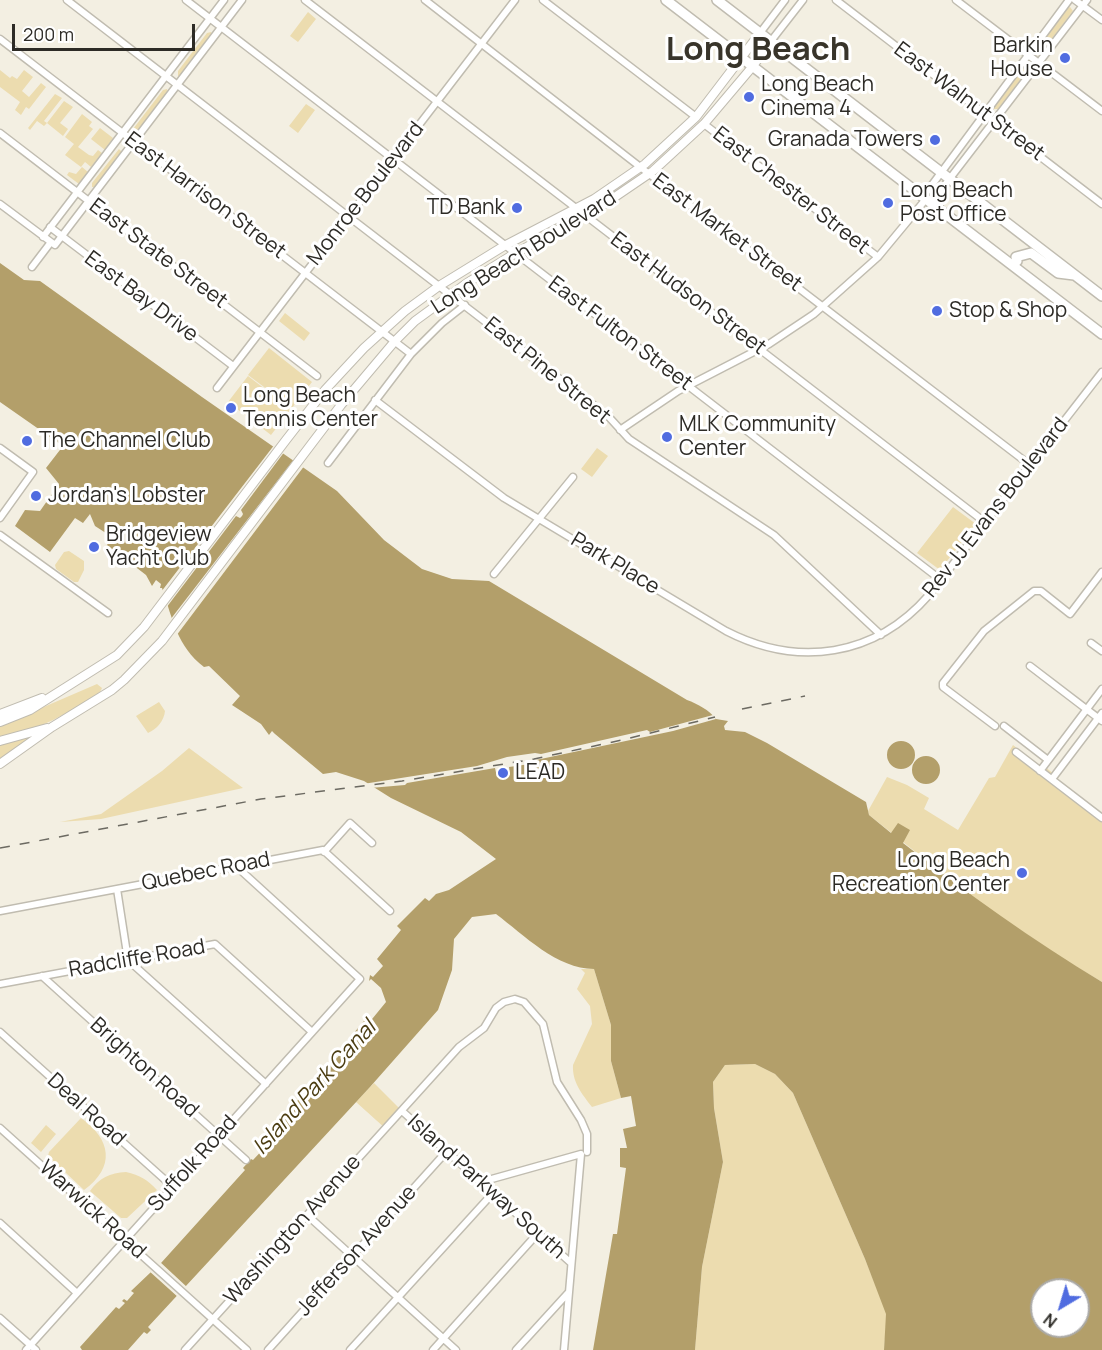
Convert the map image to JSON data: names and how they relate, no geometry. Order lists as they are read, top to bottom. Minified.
{"streets":{"main road":["Long Beach Boulevard"],"street":["East Walnut Street","East Chester Street","Monroe Boulevard","East Harrison Street","East Market Street","East State Street","East Hudson Street","East Bay Drive","East Fulton Street","East Pine Street","Rev JJ Evans Boulevard","Park Place","Quebec Road","Radcliffe Road","Brighton Road","Deal Road","Suffolk Road","Island Parkway South","Warwick Road","Washington Avenue","Jefferson Avenue"]},"crossings":[["East Chester Street","Long Beach Boulevard"],["Monroe Boulevard","East Harrison Street"],["Monroe Boulevard","East Market Street"],["Monroe Boulevard","East State Street"],["Monroe Boulevard","East Hudson Street"],["Monroe Boulevard","East Bay Drive"],["Monroe Boulevard","East Fulton Street"],["Monroe Boulevard","East Pine Street"],["East Harrison Street","Long Beach Boulevard"],["East Market Street","Long Beach Boulevard"],["East Market Street","Rev JJ Evans Boulevard"],["Long Beach Boulevard","East Hudson Street"],["Long Beach Boulevard","East Fulton Street"],["Long Beach Boulevard","East Pine Street"],["Long Beach Boulevard","Park Place"],["East Hudson Street","Rev JJ Evans Boulevard"],["East Fulton Street","Rev JJ Evans Boulevard"],["East Pine Street","Rev JJ Evans Boulevard"],["East Pine Street","Park Place"],["Rev JJ Evans Boulevard","Park Place"],["Quebec Road","Suffolk Road"],["Radcliffe Road","Brighton Road"],["Radcliffe Road","Suffolk Road"],["Brighton Road","Suffolk Road"],["Deal Road","Suffolk Road"],["Suffolk Road","Warwick Road"],["Island Parkway South","Washington Avenue"],["Island Parkway South","Jefferson Avenue"],["Warwick Road","Washington Avenue"]],"districts":["Long Beach"],"water":["Island Park Canal"],"places":["Barkin House","Long Beach Cinema 4","Granada Towers","Long Beach Post Office","TD Bank","Stop & Shop","Long Beach Tennis Center","MLK Community Center","The Channel Club","Jordan's Lobster","Bridgeview Yacht Club","LEAD","Long Beach Recreation Center"],"scale_bar":"200 m","north":"bottom left"}
